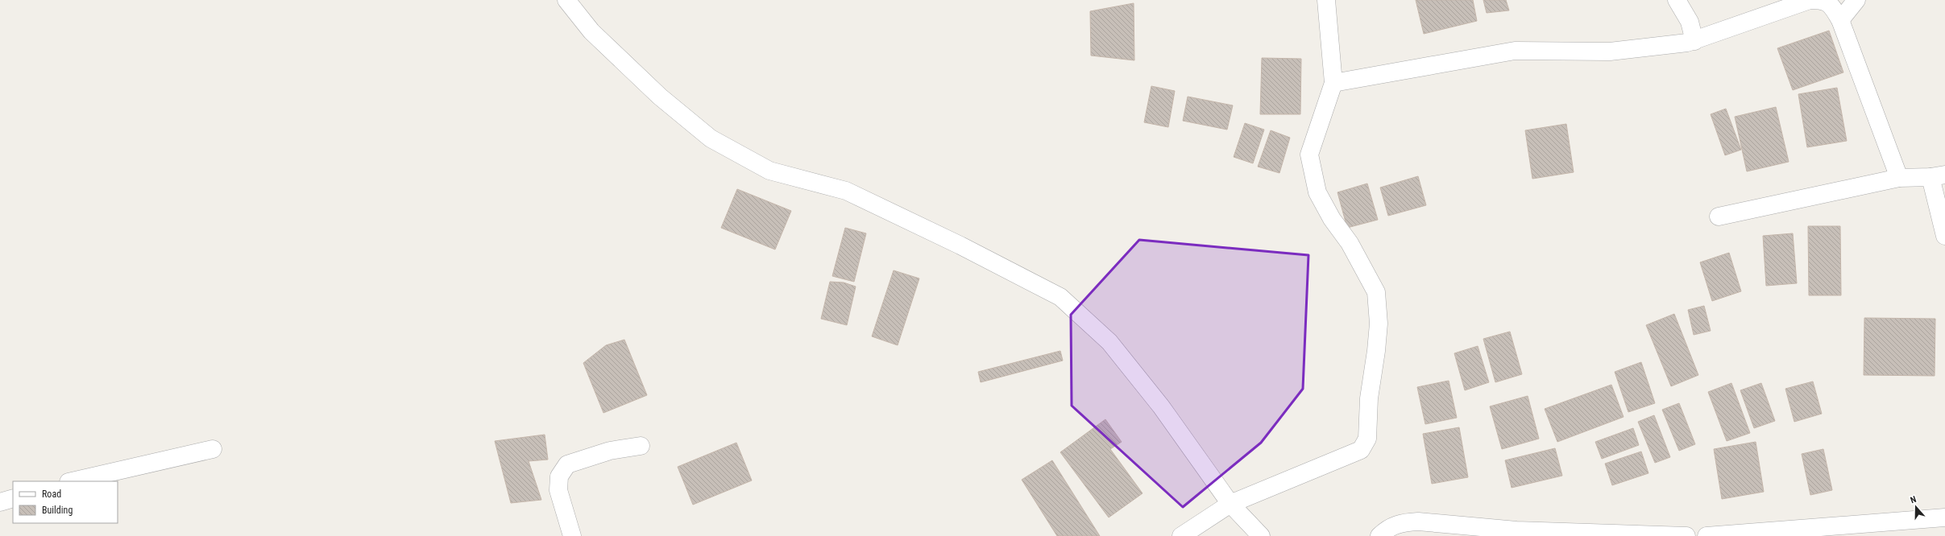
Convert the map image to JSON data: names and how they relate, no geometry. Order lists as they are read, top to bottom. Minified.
{"legend":["Road","Building"],"north":"top"}
